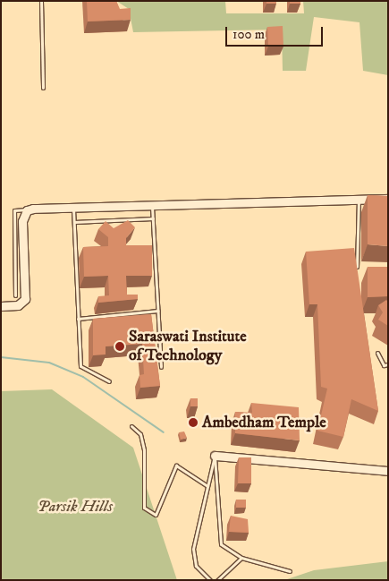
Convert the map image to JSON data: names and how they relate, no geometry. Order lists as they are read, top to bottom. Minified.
{"parks":["Parsik Hills"],"places":["Saraswati Institute of Technology","Ambedham Temple"],"scale_bar":"100 m"}
